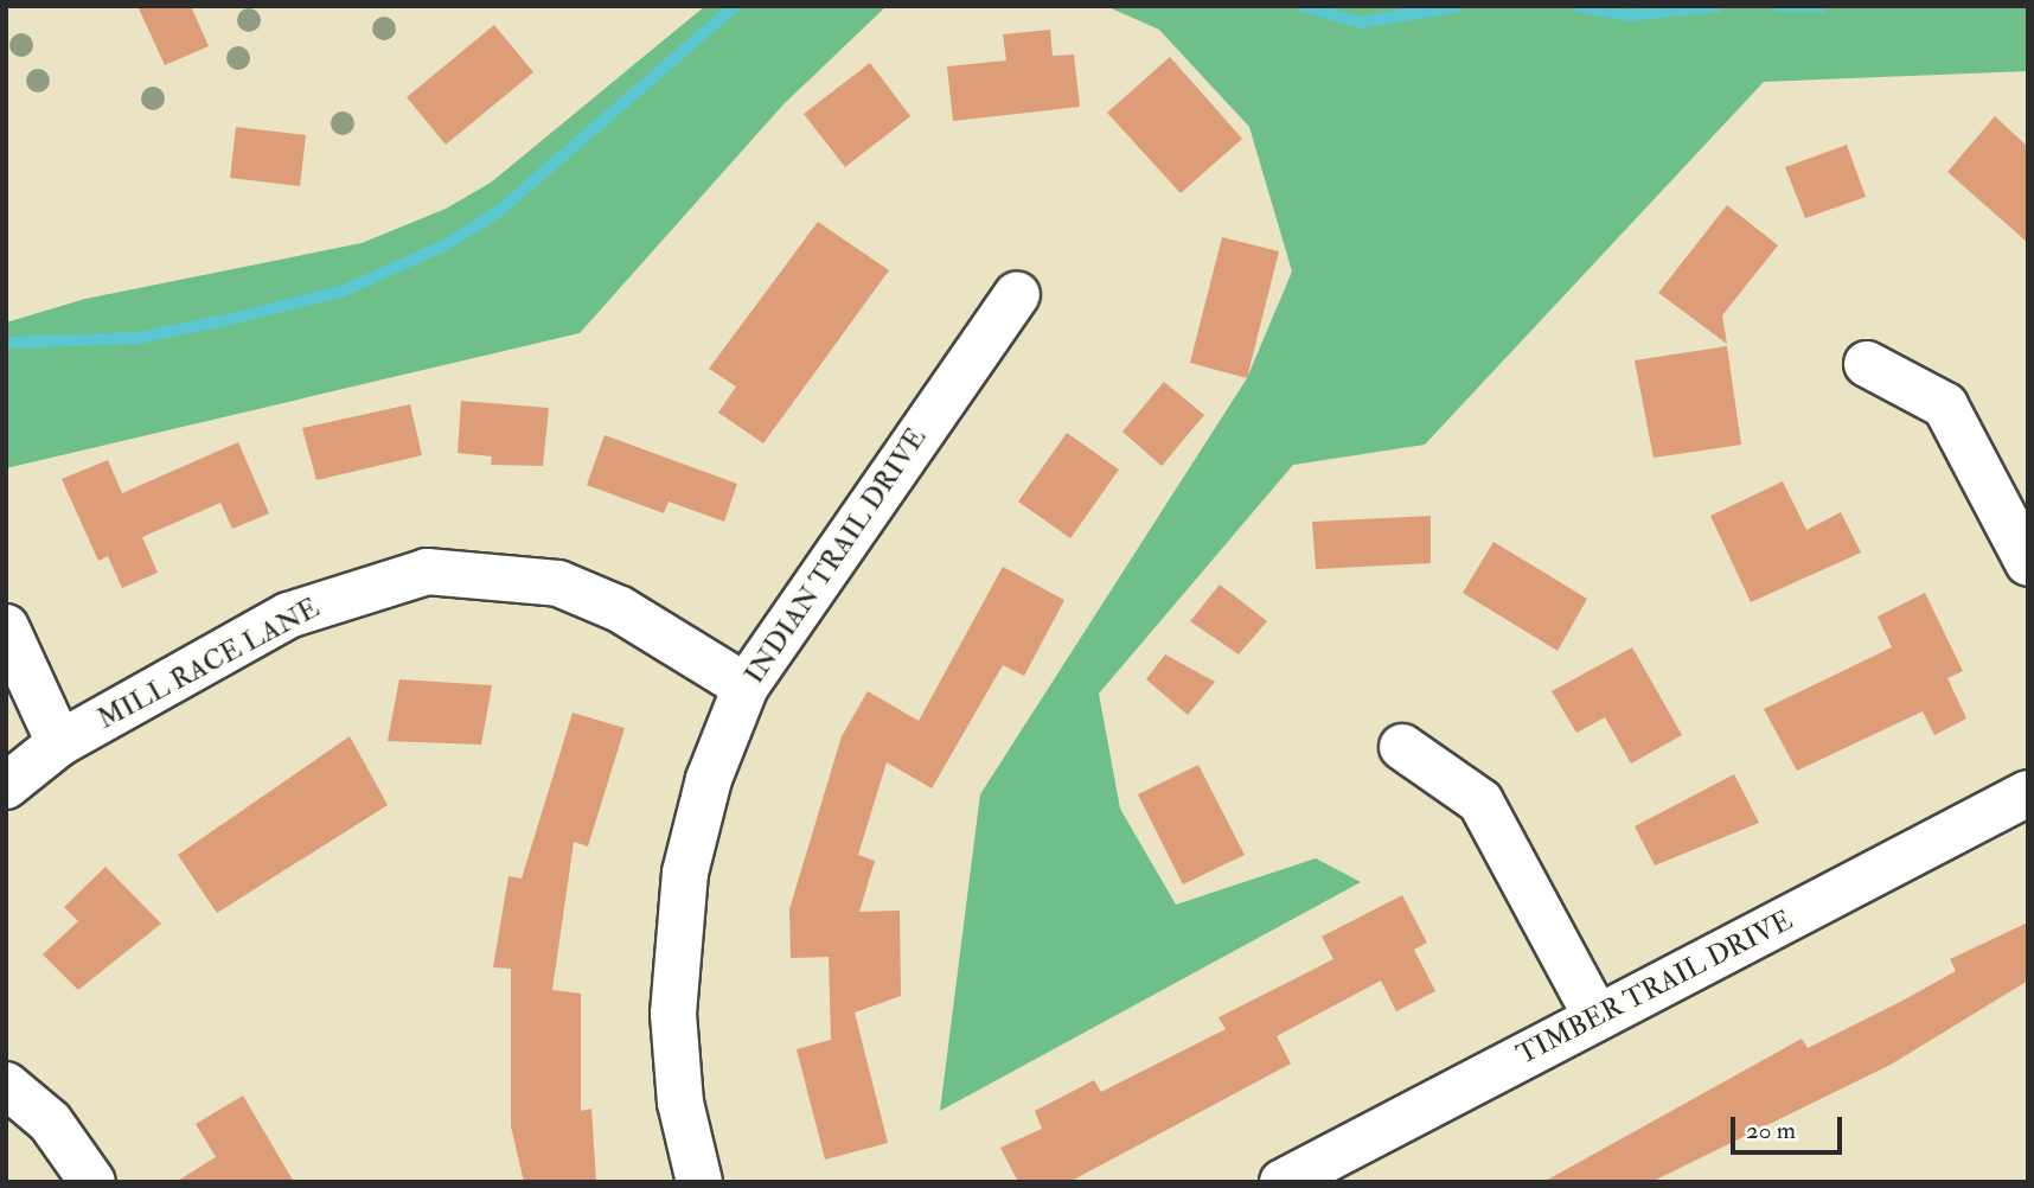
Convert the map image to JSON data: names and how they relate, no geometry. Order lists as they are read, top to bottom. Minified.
{"streets":{"street":["INDIAN TRAIL DRIVE","MILL RACE LANE","TIMBER TRAIL DRIVE"]},"crossings":[["INDIAN TRAIL DRIVE","MILL RACE LANE"]],"scale_bar":"20 m"}
